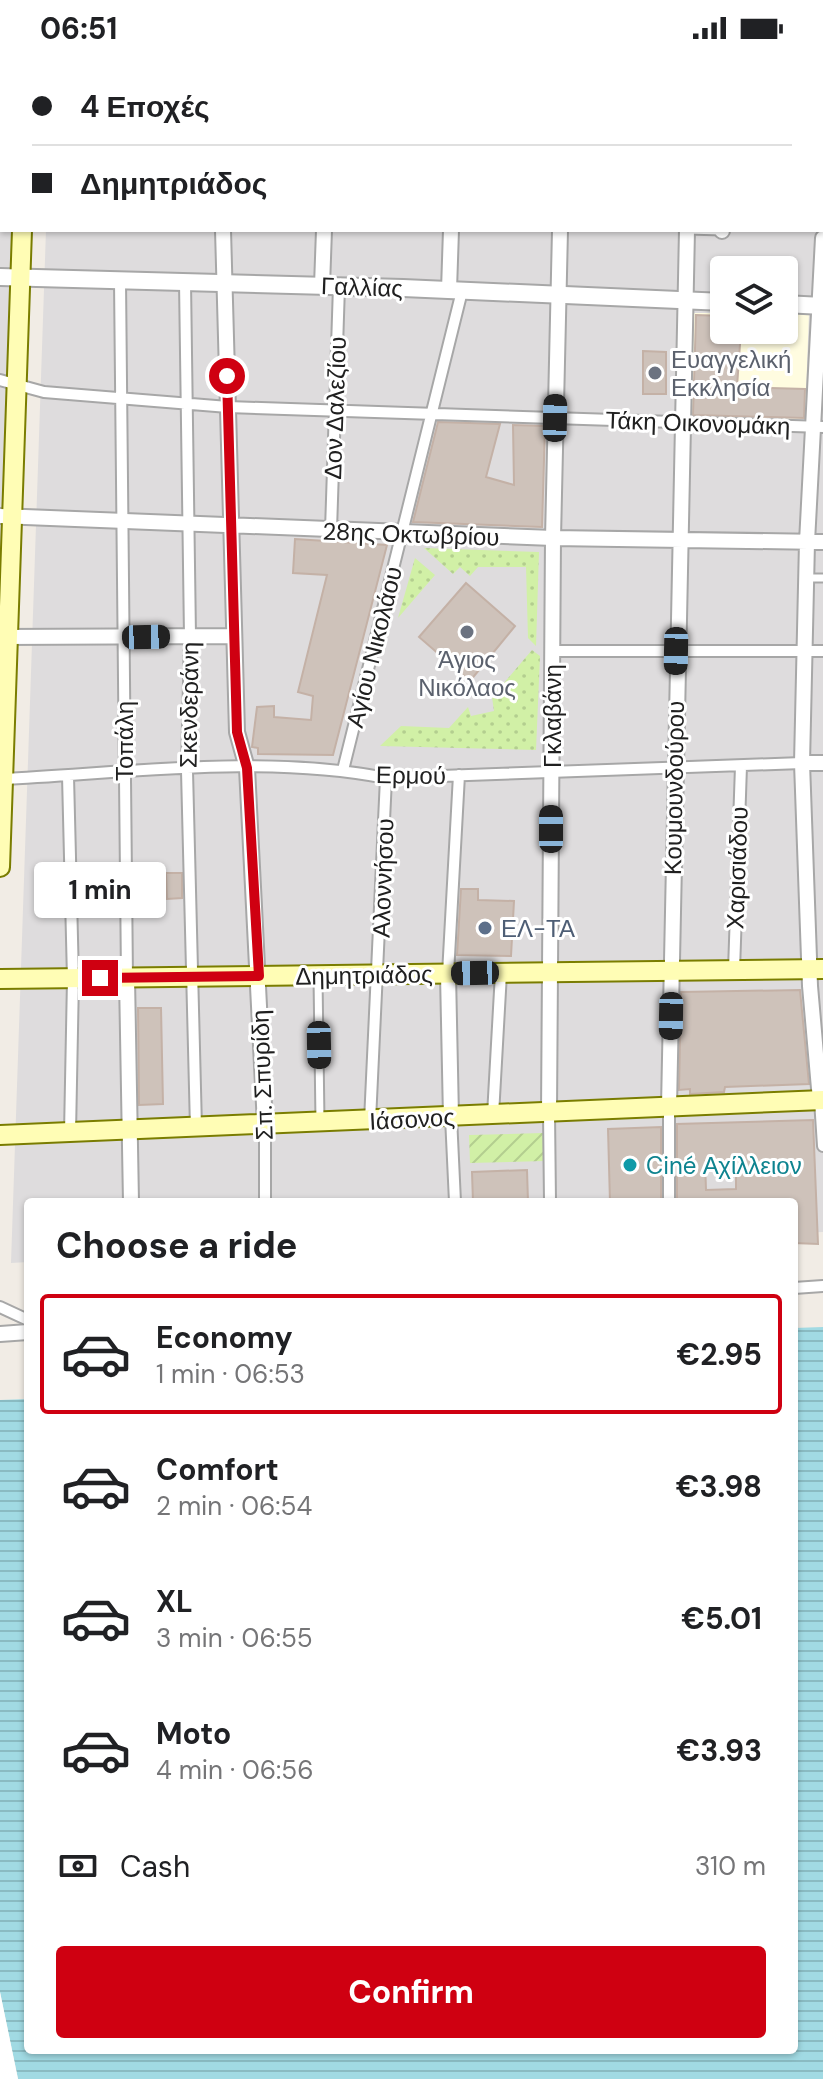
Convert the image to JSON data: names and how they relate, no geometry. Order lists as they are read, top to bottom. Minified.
{"streets":{"main road":["Δημητριάδος","Ιάσονος"],"street":["Γαλλίας","Δον Δαλεζίου","Τάκη Οικονομάκη","28ης Οκτωβρίου","Αγίου Νικολάου","Σκενδεράνη","Γκλαβάνη","Τοπάλη","Ερμού","Κουμουνδούρου","Χαρισιάδου","Αλοννήσου","Σπ. Σπυρίδη"]},"crossings":[["Γαλλίας","Δον Δαλεζίου"],["Γαλλίας","Αγίου Νικολάου"],["Γαλλίας","Σκενδεράνη"],["Γαλλίας","Γκλαβάνη"],["Γαλλίας","Τοπάλη"],["Γαλλίας","Κουμουνδούρου"],["Γαλλίας","Σπ. Σπυρίδη"],["Δον Δαλεζίου","Τάκη Οικονομάκη"],["Δον Δαλεζίου","28ης Οκτωβρίου"],["Τάκη Οικονομάκη","Αγίου Νικολάου"],["Τάκη Οικονομάκη","Σκενδεράνη"],["Τάκη Οικονομάκη","Γκλαβάνη"],["Τάκη Οικονομάκη","Τοπάλη"],["Τάκη Οικονομάκη","Κουμουνδούρου"],["Τάκη Οικονομάκη","Σπ. Σπυρίδη"],["28ης Οκτωβρίου","Αγίου Νικολάου"],["28ης Οκτωβρίου","Σκενδεράνη"],["28ης Οκτωβρίου","Γκλαβάνη"],["28ης Οκτωβρίου","Τοπάλη"],["28ης Οκτωβρίου","Κουμουνδούρου"],["28ης Οκτωβρίου","Σπ. Σπυρίδη"],["Αγίου Νικολάου","Ερμού"],["Σκενδεράνη","Ερμού"],["Σκενδεράνη","Δημητριάδος"],["Σκενδεράνη","Ιάσονος"],["Γκλαβάνη","Ερμού"],["Γκλαβάνη","Δημητριάδος"],["Γκλαβάνη","Ιάσονος"],["Τοπάλη","Ερμού"],["Τοπάλη","Δημητριάδος"],["Τοπάλη","Ιάσονος"],["Ερμού","Κουμουνδούρου"],["Ερμού","Χαρισιάδου"],["Ερμού","Αλοννήσου"],["Ερμού","Σπ. Σπυρίδη"],["Κουμουνδούρου","Δημητριάδος"],["Κουμουνδούρου","Ιάσονος"],["Χαρισιάδου","Δημητριάδος"],["Αλοννήσου","Δημητριάδος"],["Αλοννήσου","Ιάσονος"],["Δημητριάδος","Σπ. Σπυρίδη"],["Σπ. Σπυρίδη","Ιάσονος"]],"places":["Ευαγγελική Εκκλησία","Άγιος Νικόλαος","ΕΛ-ΤΑ","Ciné Αχίλλειον"],"page":{"status":"06:51","banner":["4 Εποχές","Δημητριάδος"],"bubble":"1 min","heading":"Choose a ride","list":[{"name":"Economy","note":"1 min · 06:53","value":"€2.95"},{"name":"Comfort","note":"2 min · 06:54","value":"€3.98"},{"name":"XL","note":"3 min · 06:55","value":"€5.01"},{"name":"Moto","note":"4 min · 06:56","value":"€3.93"}],"pay":["Cash","310 m"],"buttons":"Confirm"}}
